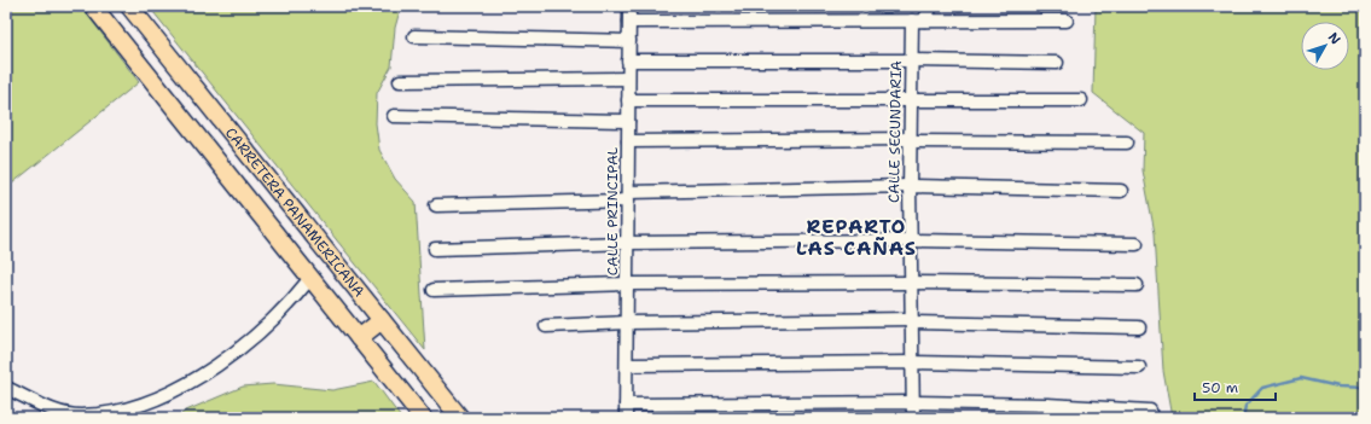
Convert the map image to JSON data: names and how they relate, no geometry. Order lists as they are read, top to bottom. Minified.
{"streets":{"highway":["CARRETERA PANAMERICANA"],"street":["CALLE SECUNDARIA","CALLE PRINCIPAL"]},"districts":["REPARTO LAS CAÑAS"],"scale_bar":"50 m","north":"top right"}
